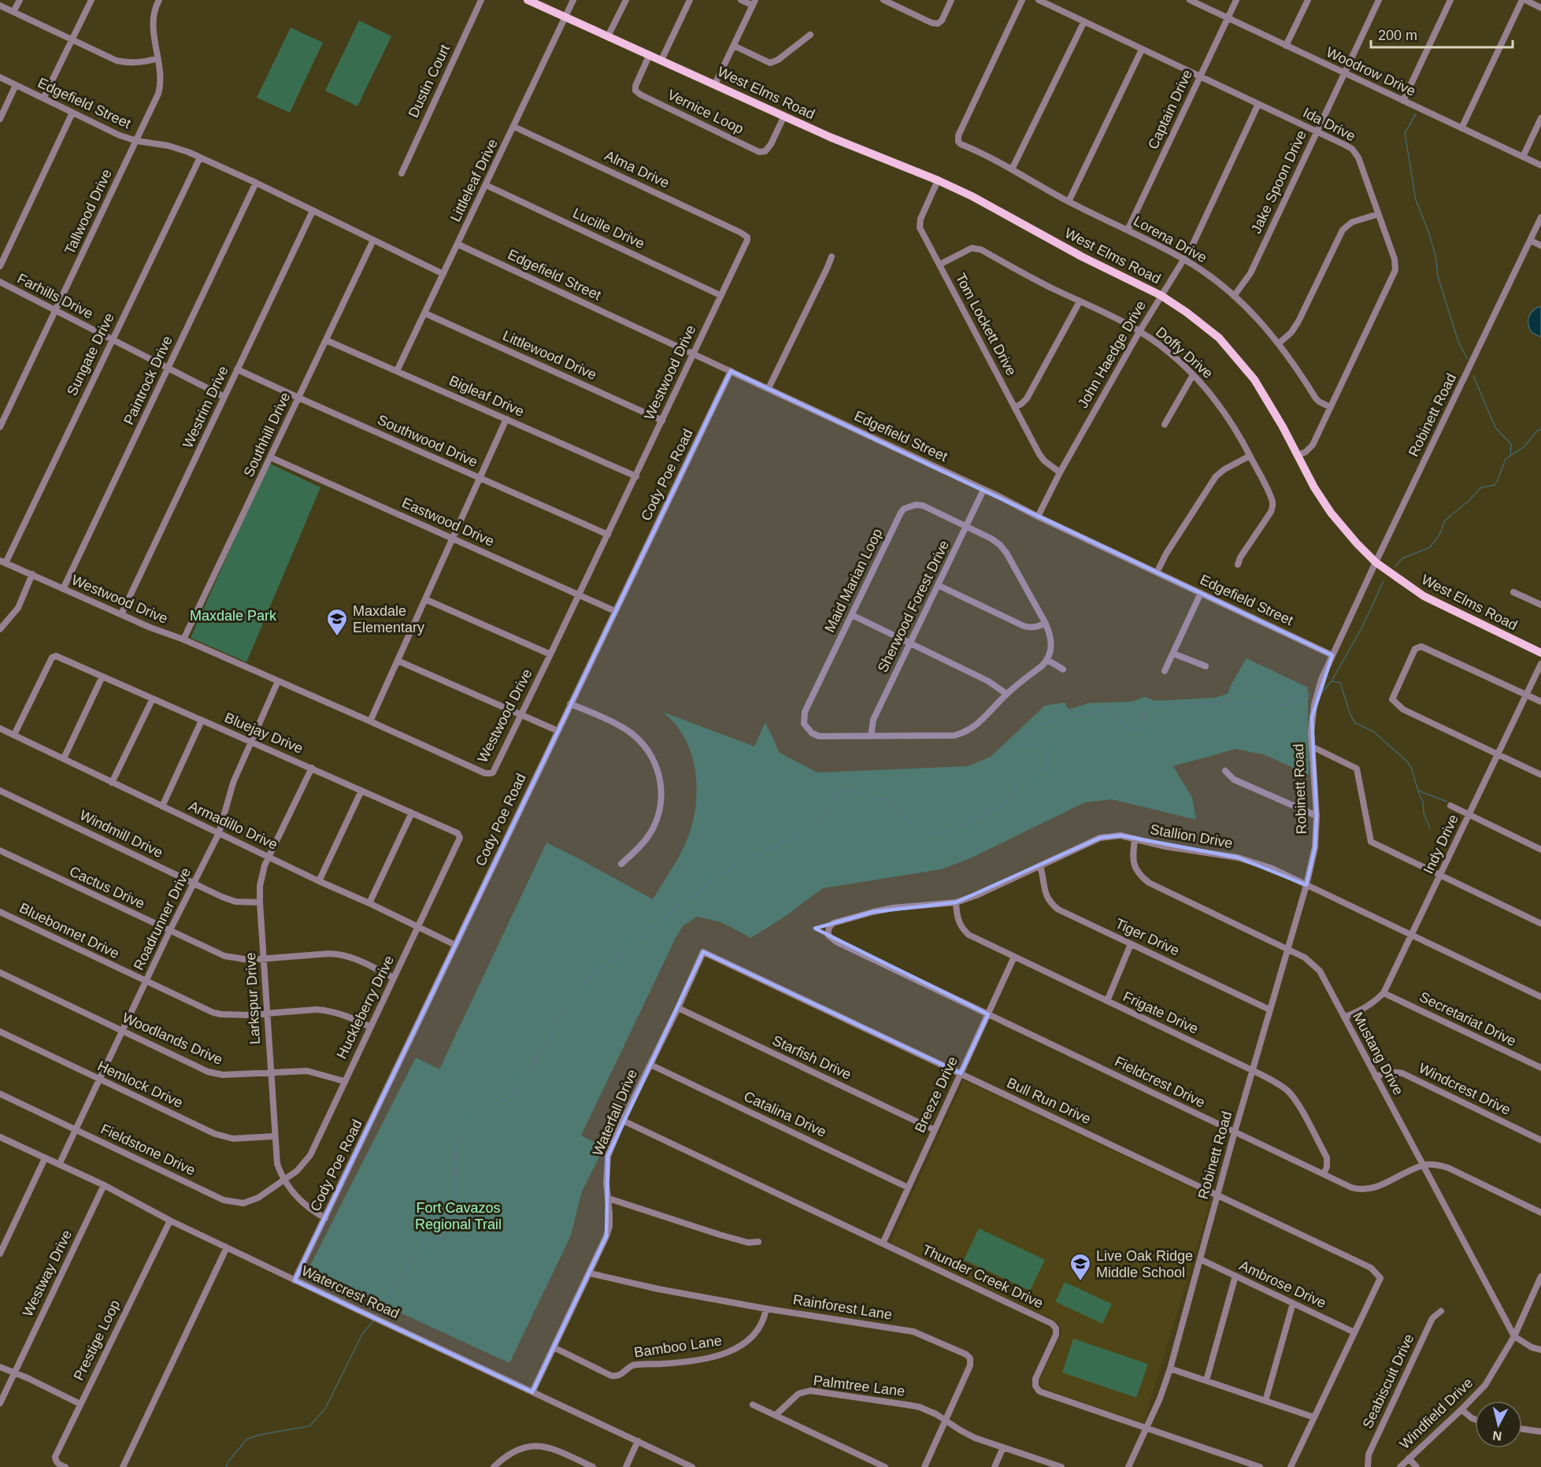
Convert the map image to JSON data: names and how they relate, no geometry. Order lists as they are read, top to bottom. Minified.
{"streets":{"main road":["West Elms Road"],"street":["Woodrow Drive","Dustin Court","Edgefield Street","Captain Drive","Vernice Loop","Ida Drive","Alma Drive","Littleleaf Drive","Jake Spoon Drive","Tallwood Drive","Lucille Drive","Lorena Drive","Farhills Drive","Tom Lockett Drive","Doffy Drive","Sungate Drive","John Haedge Drive","Littlewood Drive","Westwood Drive","Paintrock Drive","Bigleaf Drive","Westrim Drive","Robinett Road","Southhill Drive","Southwood Drive","Cody Poe Road","Eastwood Drive","Maid Marian Loop","Sherwood Forest Drive","Bluejay Drive","Armadillo Drive","Windmill Drive","Stallion Drive","Indy Drive","Cactus Drive","Roadrunner Drive","Bluebonnet Drive","Tiger Drive","Larkspur Drive","Huckleberry Drive","Frigate Drive","Secretariat Drive","Woodlands Drive","Mustang Drive","Starfish Drive","Fieldcrest Drive","Hemlock Drive","Windcrest Drive","Breeze Drive","Bull Run Drive","Waterfall Drive","Catalina Drive","Fieldstone Drive","Westway Drive","Thunder Creek Drive","Ambrose Drive","Watercrest Road","Rainforest Lane","Prestige Loop","Bamboo Lane","Seabiscuit Drive","Palmtree Lane","Windfield Drive"]},"crossings":[["Woodrow Drive","Captain Drive"],["Woodrow Drive","Jake Spoon Drive"],["West Elms Road","Vernice Loop"],["West Elms Road","Ida Drive"],["West Elms Road","Littleleaf Drive"],["West Elms Road","Tom Lockett Drive"],["West Elms Road","John Haedge Drive"],["West Elms Road","Robinett Road"],["Edgefield Street","Littleleaf Drive"],["Edgefield Street","Tallwood Drive"],["Edgefield Street","Sungate Drive"],["Edgefield Street","John Haedge Drive"],["Edgefield Street","Westwood Drive"],["Edgefield Street","Paintrock Drive"],["Edgefield Street","Westrim Drive"],["Edgefield Street","Robinett Road"],["Edgefield Street","Southhill Drive"],["Edgefield Street","Cody Poe Road"],["Edgefield Street","Sherwood Forest Drive"],["Captain Drive","Ida Drive"],["Captain Drive","Lorena Drive"],["Ida Drive","Jake Spoon Drive"],["Ida Drive","Lorena Drive"],["Ida Drive","John Haedge Drive"],["Alma Drive","Littleleaf Drive"],["Alma Drive","Westwood Drive"],["Littleleaf Drive","Lucille Drive"],["Littleleaf Drive","Littlewood Drive"],["Littleleaf Drive","Bigleaf Drive"],["Jake Spoon Drive","Lorena Drive"],["Tallwood Drive","Farhills Drive"],["Lucille Drive","Westwood Drive"],["Lorena Drive","John Haedge Drive"],["Farhills Drive","Sungate Drive"],["Farhills Drive","Paintrock Drive"],["Farhills Drive","Westrim Drive"],["Tom Lockett Drive","Doffy Drive"],["Tom Lockett Drive","John Haedge Drive"],["Doffy Drive","John Haedge Drive"],["Sungate Drive","Westwood Drive"],["Littlewood Drive","Westwood Drive"],["Westwood Drive","Paintrock Drive"],["Westwood Drive","Bigleaf Drive"],["Westwood Drive","Westrim Drive"],["Westwood Drive","Southhill Drive"],["Westwood Drive","Southwood Drive"],["Westwood Drive","Eastwood Drive"],["Westwood Drive","Roadrunner Drive"],["Bigleaf Drive","Southhill Drive"],["Westrim Drive","Southwood Drive"],["Robinett Road","Stallion Drive"],["Robinett Road","Tiger Drive"],["Robinett Road","Frigate Drive"],["Robinett Road","Mustang Drive"],["Robinett Road","Fieldcrest Drive"],["Robinett Road","Bull Run Drive"],["Robinett Road","Thunder Creek Drive"],["Robinett Road","Ambrose Drive"],["Southhill Drive","Southwood Drive"],["Southhill Drive","Eastwood Drive"],["Cody Poe Road","Eastwood Drive"],["Cody Poe Road","Armadillo Drive"],["Cody Poe Road","Larkspur Drive"],["Cody Poe Road","Watercrest Road"],["Maid Marian Loop","Sherwood Forest Drive"],["Bluejay Drive","Armadillo Drive"],["Bluejay Drive","Roadrunner Drive"],["Bluejay Drive","Larkspur Drive"],["Bluejay Drive","Huckleberry Drive"],["Armadillo Drive","Roadrunner Drive"],["Armadillo Drive","Larkspur Drive"],["Armadillo Drive","Huckleberry Drive"],["Windmill Drive","Roadrunner Drive"],["Windmill Drive","Larkspur Drive"],["Stallion Drive","Indy Drive"],["Stallion Drive","Tiger Drive"],["Stallion Drive","Frigate Drive"],["Stallion Drive","Mustang Drive"],["Stallion Drive","Fieldcrest Drive"],["Indy Drive","Secretariat Drive"],["Indy Drive","Mustang Drive"],["Cactus Drive","Roadrunner Drive"],["Cactus Drive","Larkspur Drive"],["Cactus Drive","Huckleberry Drive"],["Roadrunner Drive","Bluebonnet Drive"],["Roadrunner Drive","Woodlands Drive"],["Roadrunner Drive","Hemlock Drive"],["Roadrunner Drive","Fieldstone Drive"],["Roadrunner Drive","Watercrest Road"],["Bluebonnet Drive","Larkspur Drive"],["Bluebonnet Drive","Huckleberry Drive"],["Larkspur Drive","Huckleberry Drive"],["Larkspur Drive","Woodlands Drive"],["Larkspur Drive","Hemlock Drive"],["Larkspur Drive","Fieldstone Drive"],["Huckleberry Drive","Woodlands Drive"],["Huckleberry Drive","Fieldstone Drive"],["Frigate Drive","Fieldcrest Drive"],["Frigate Drive","Breeze Drive"],["Mustang Drive","Fieldcrest Drive"],["Mustang Drive","Windcrest Drive"],["Mustang Drive","Windfield Drive"],["Starfish Drive","Breeze Drive"],["Starfish Drive","Waterfall Drive"],["Fieldcrest Drive","Breeze Drive"],["Breeze Drive","Bull Run Drive"],["Breeze Drive","Catalina Drive"],["Breeze Drive","Thunder Creek Drive"],["Bull Run Drive","Waterfall Drive"],["Bull Run Drive","Ambrose Drive"],["Waterfall Drive","Catalina Drive"],["Waterfall Drive","Thunder Creek Drive"],["Waterfall Drive","Watercrest Road"],["Waterfall Drive","Rainforest Lane"],["Waterfall Drive","Bamboo Lane"],["Westway Drive","Watercrest Road"],["Watercrest Road","Prestige Loop"],["Rainforest Lane","Bamboo Lane"],["Rainforest Lane","Palmtree Lane"]],"parks":["Maxdale Park","Fort Cavazos Regional Trail"],"places":{"school or university":["Maxdale Elementary","Live Oak Ridge Middle School"]},"scale_bar":"200 m","north":"bottom"}
